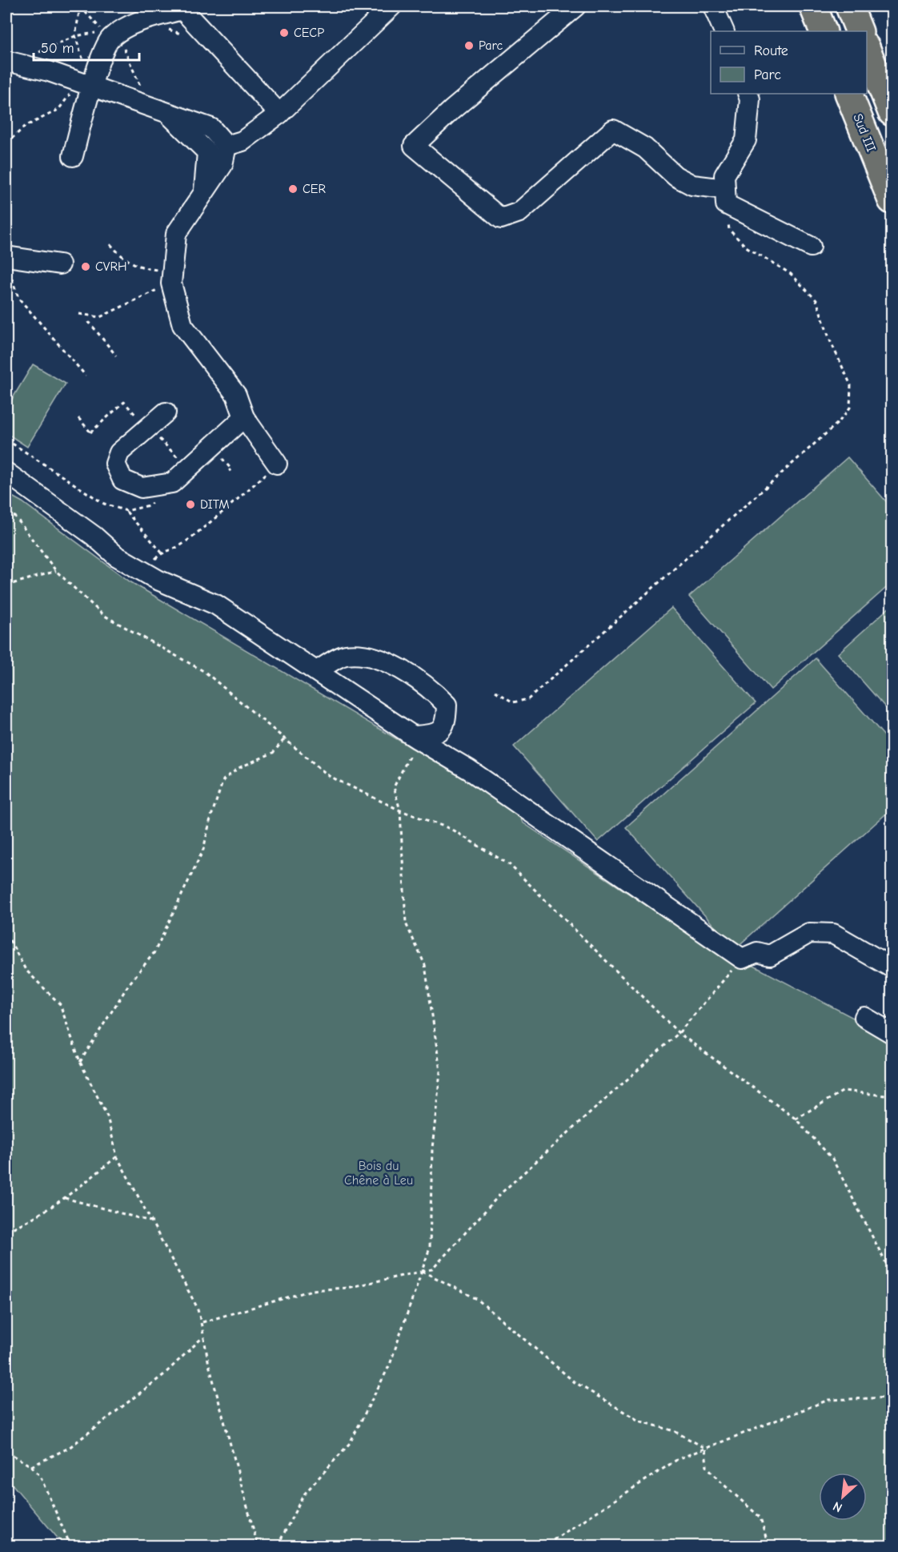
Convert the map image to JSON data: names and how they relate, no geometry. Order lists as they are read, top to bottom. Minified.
{"streets":{"highway":["Sud III"]},"parks":["Bois du Chêne à Leu"],"places":["CECP","Parc","CER","CVRH","DITM"],"legend":["Route","Parc"],"scale_bar":"50 m","north":"bottom left"}
